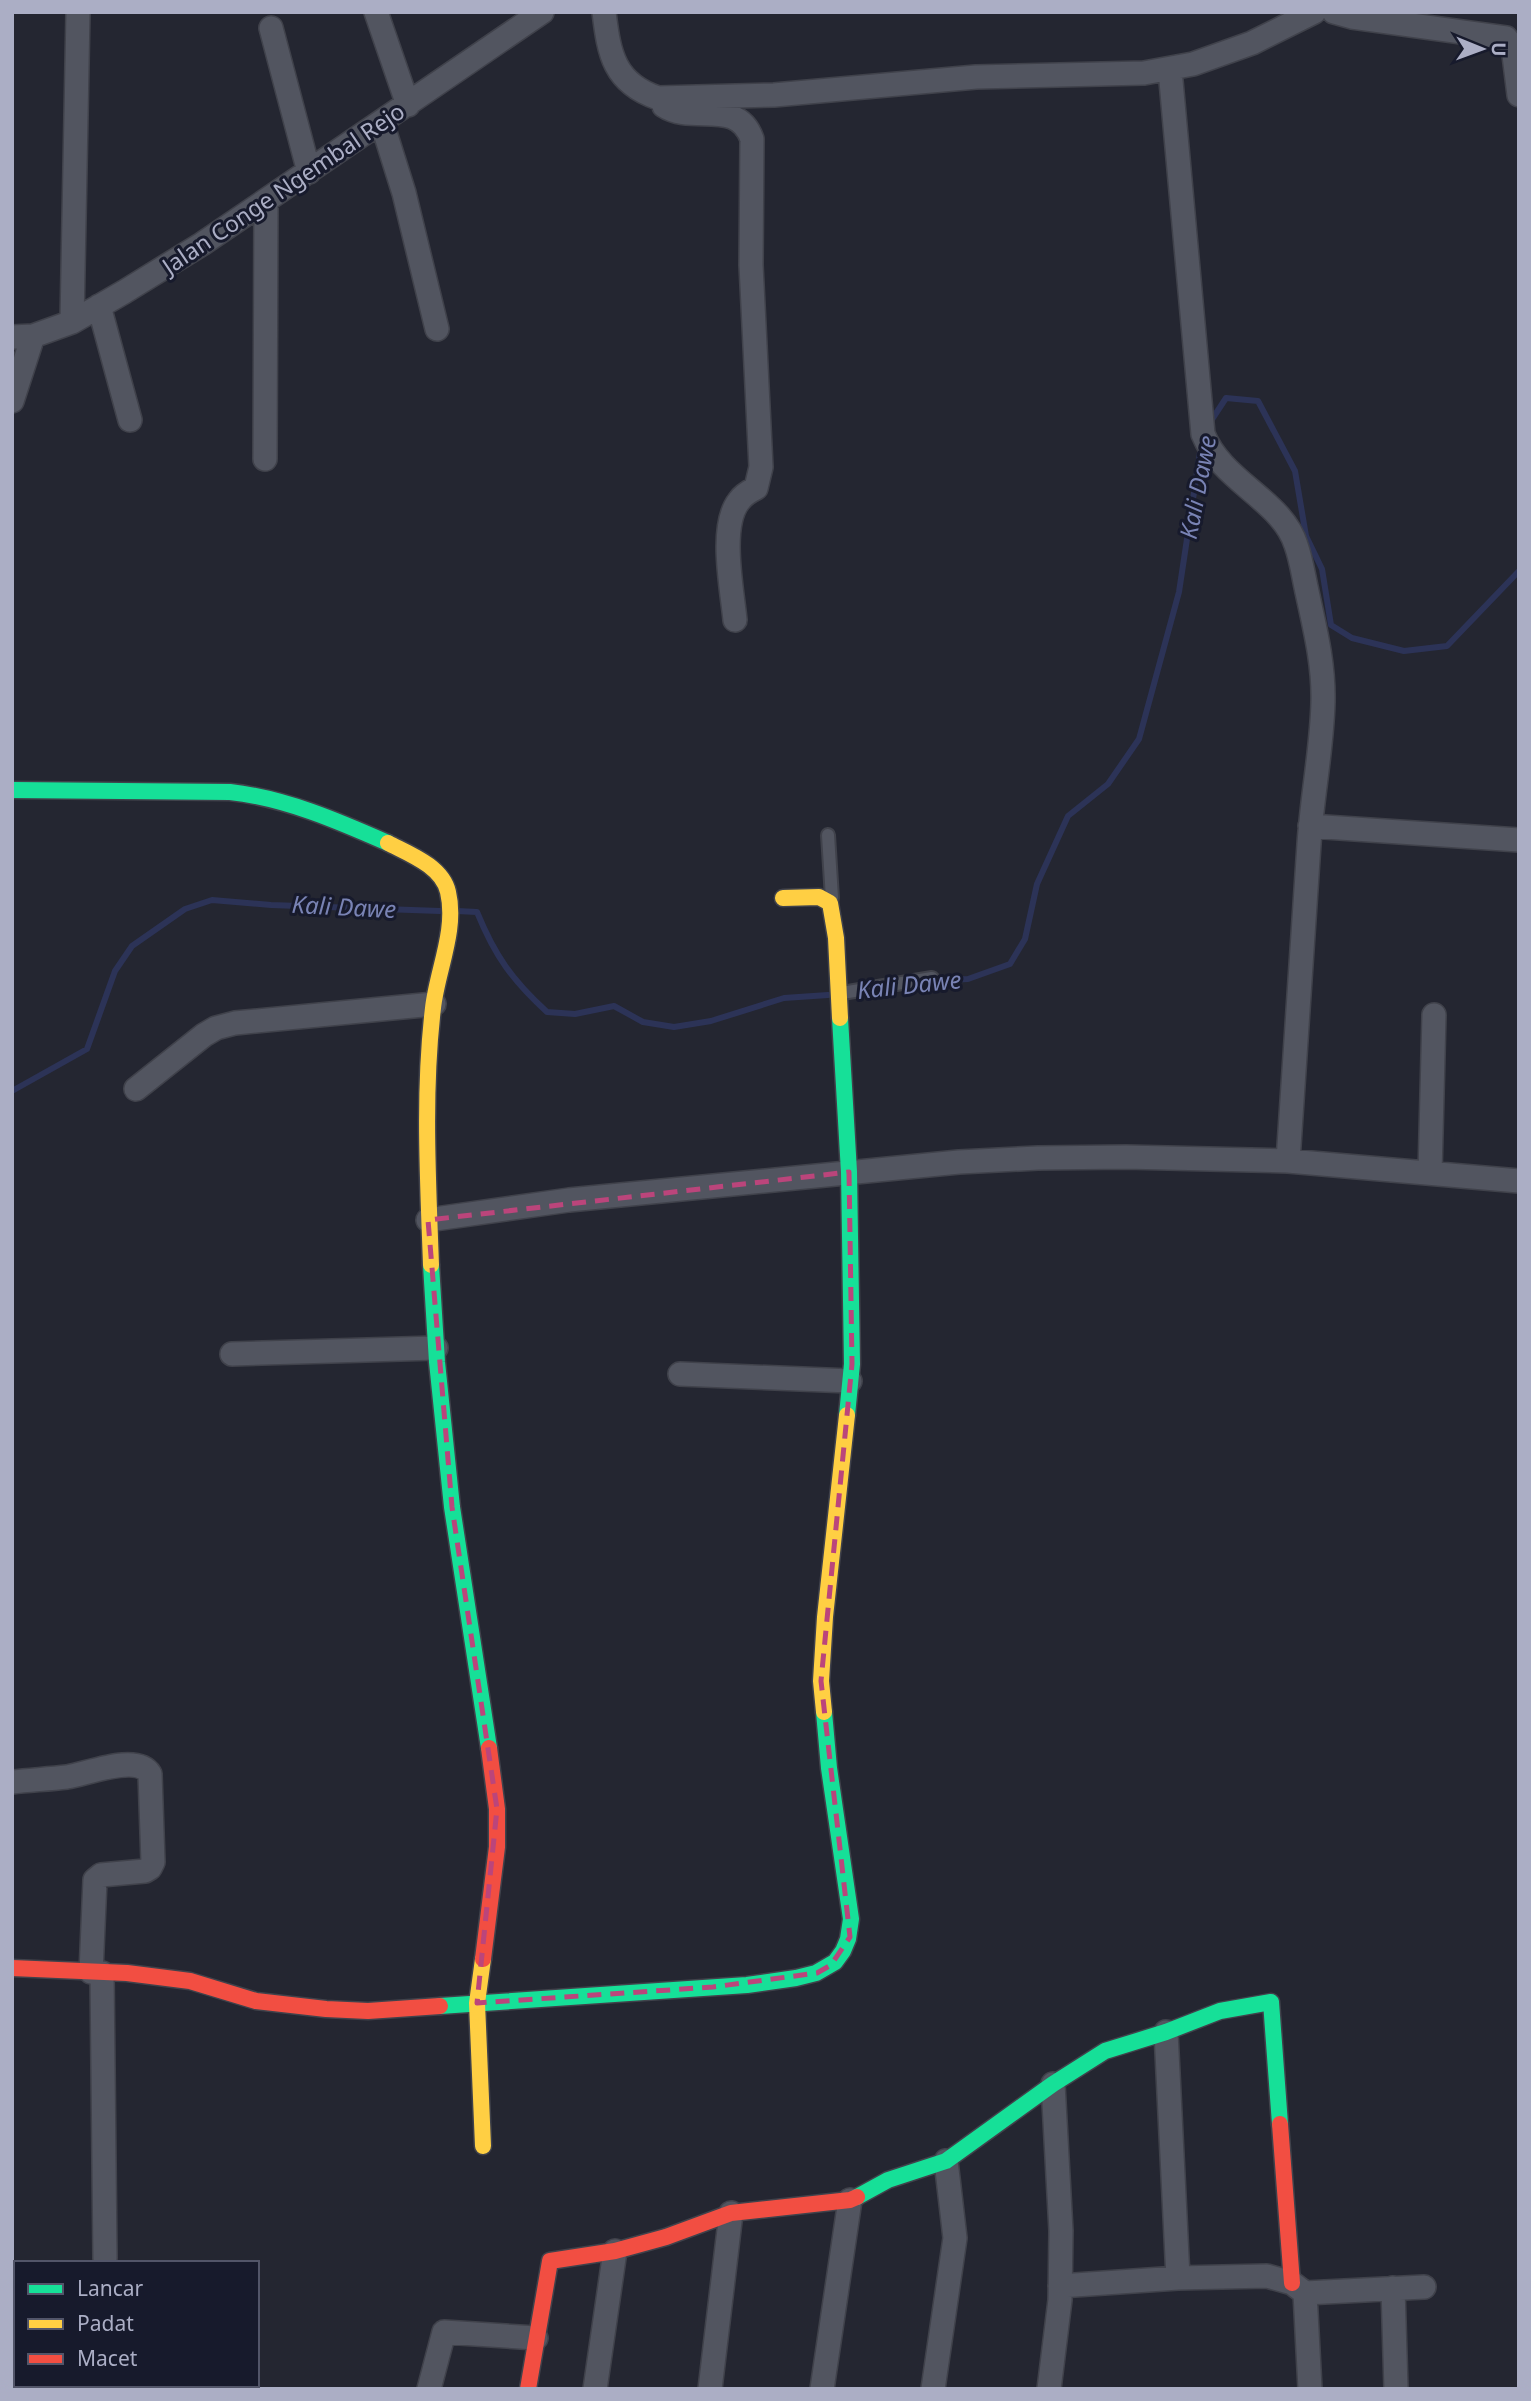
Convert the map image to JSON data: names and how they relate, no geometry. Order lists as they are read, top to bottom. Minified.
{"streets":{"street":["Jalan Conge Ngembal Rejo"]},"water":["Kali Dawe"],"legend":["Lancar","Padat","Macet"],"north":"right"}
